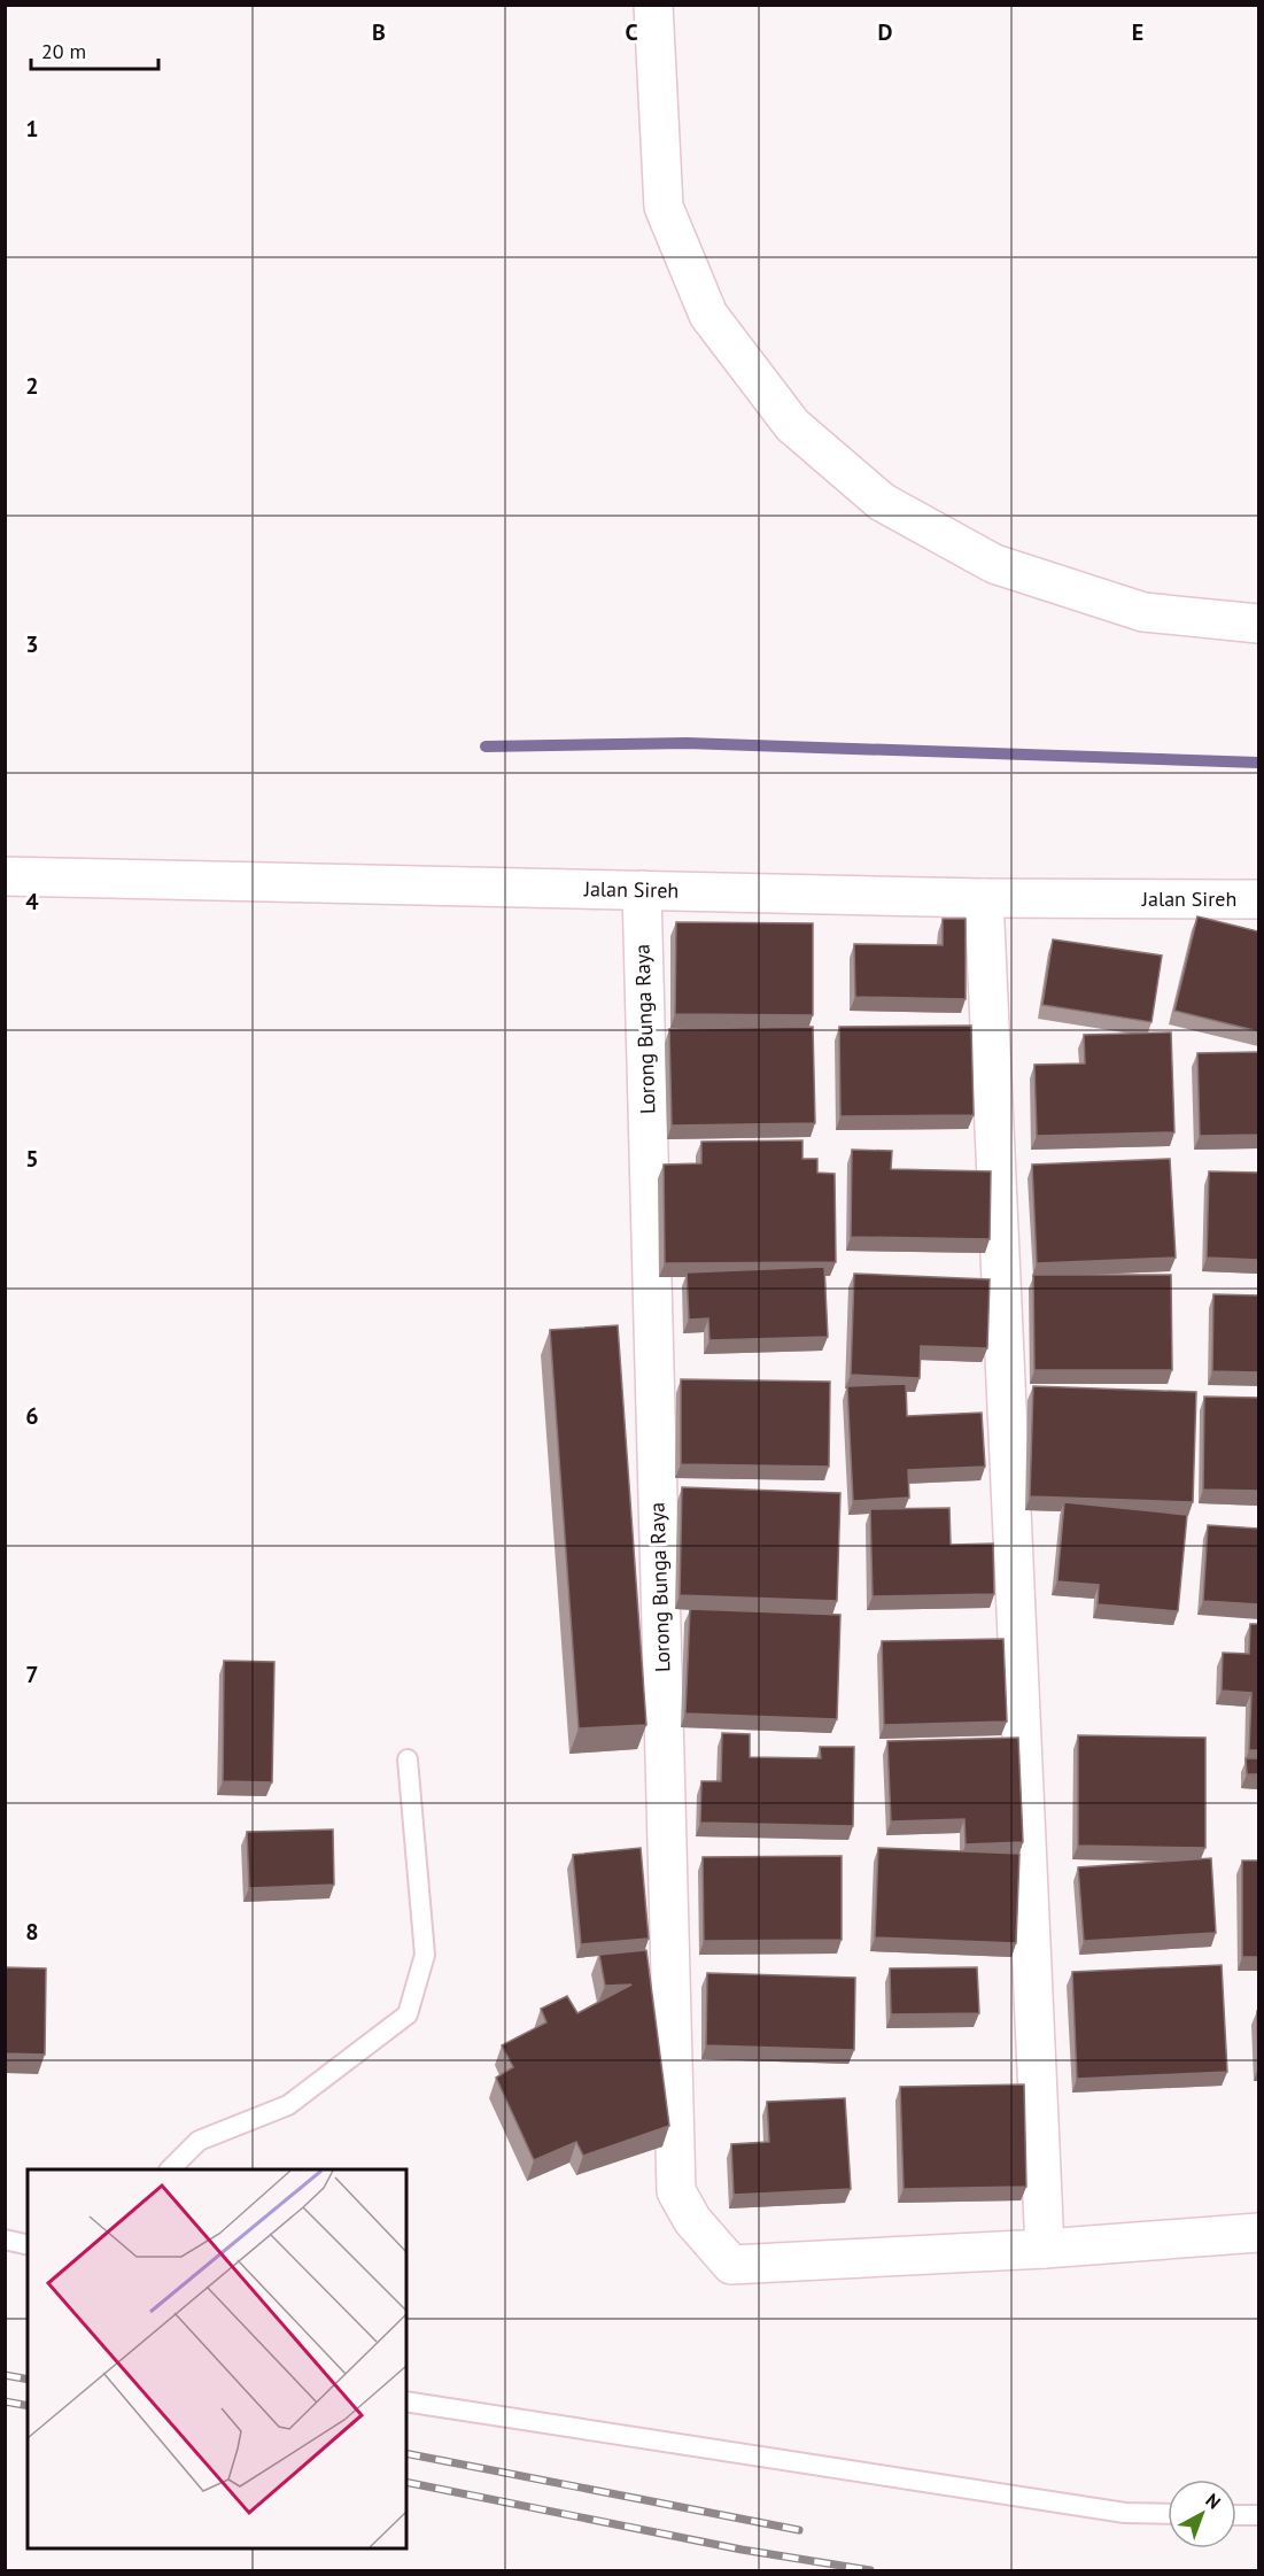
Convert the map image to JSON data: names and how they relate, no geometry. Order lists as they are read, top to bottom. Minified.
{"streets":{"street":["Jalan Sireh","Lorong Bunga Raya"]},"crossings":[["Jalan Sireh","Lorong Bunga Raya"]],"scale_bar":"20 m","north":"top right","grid":{"columns":["B","C","D","E"],"rows":["1","2","3","4","5","6","7","8"]}}
